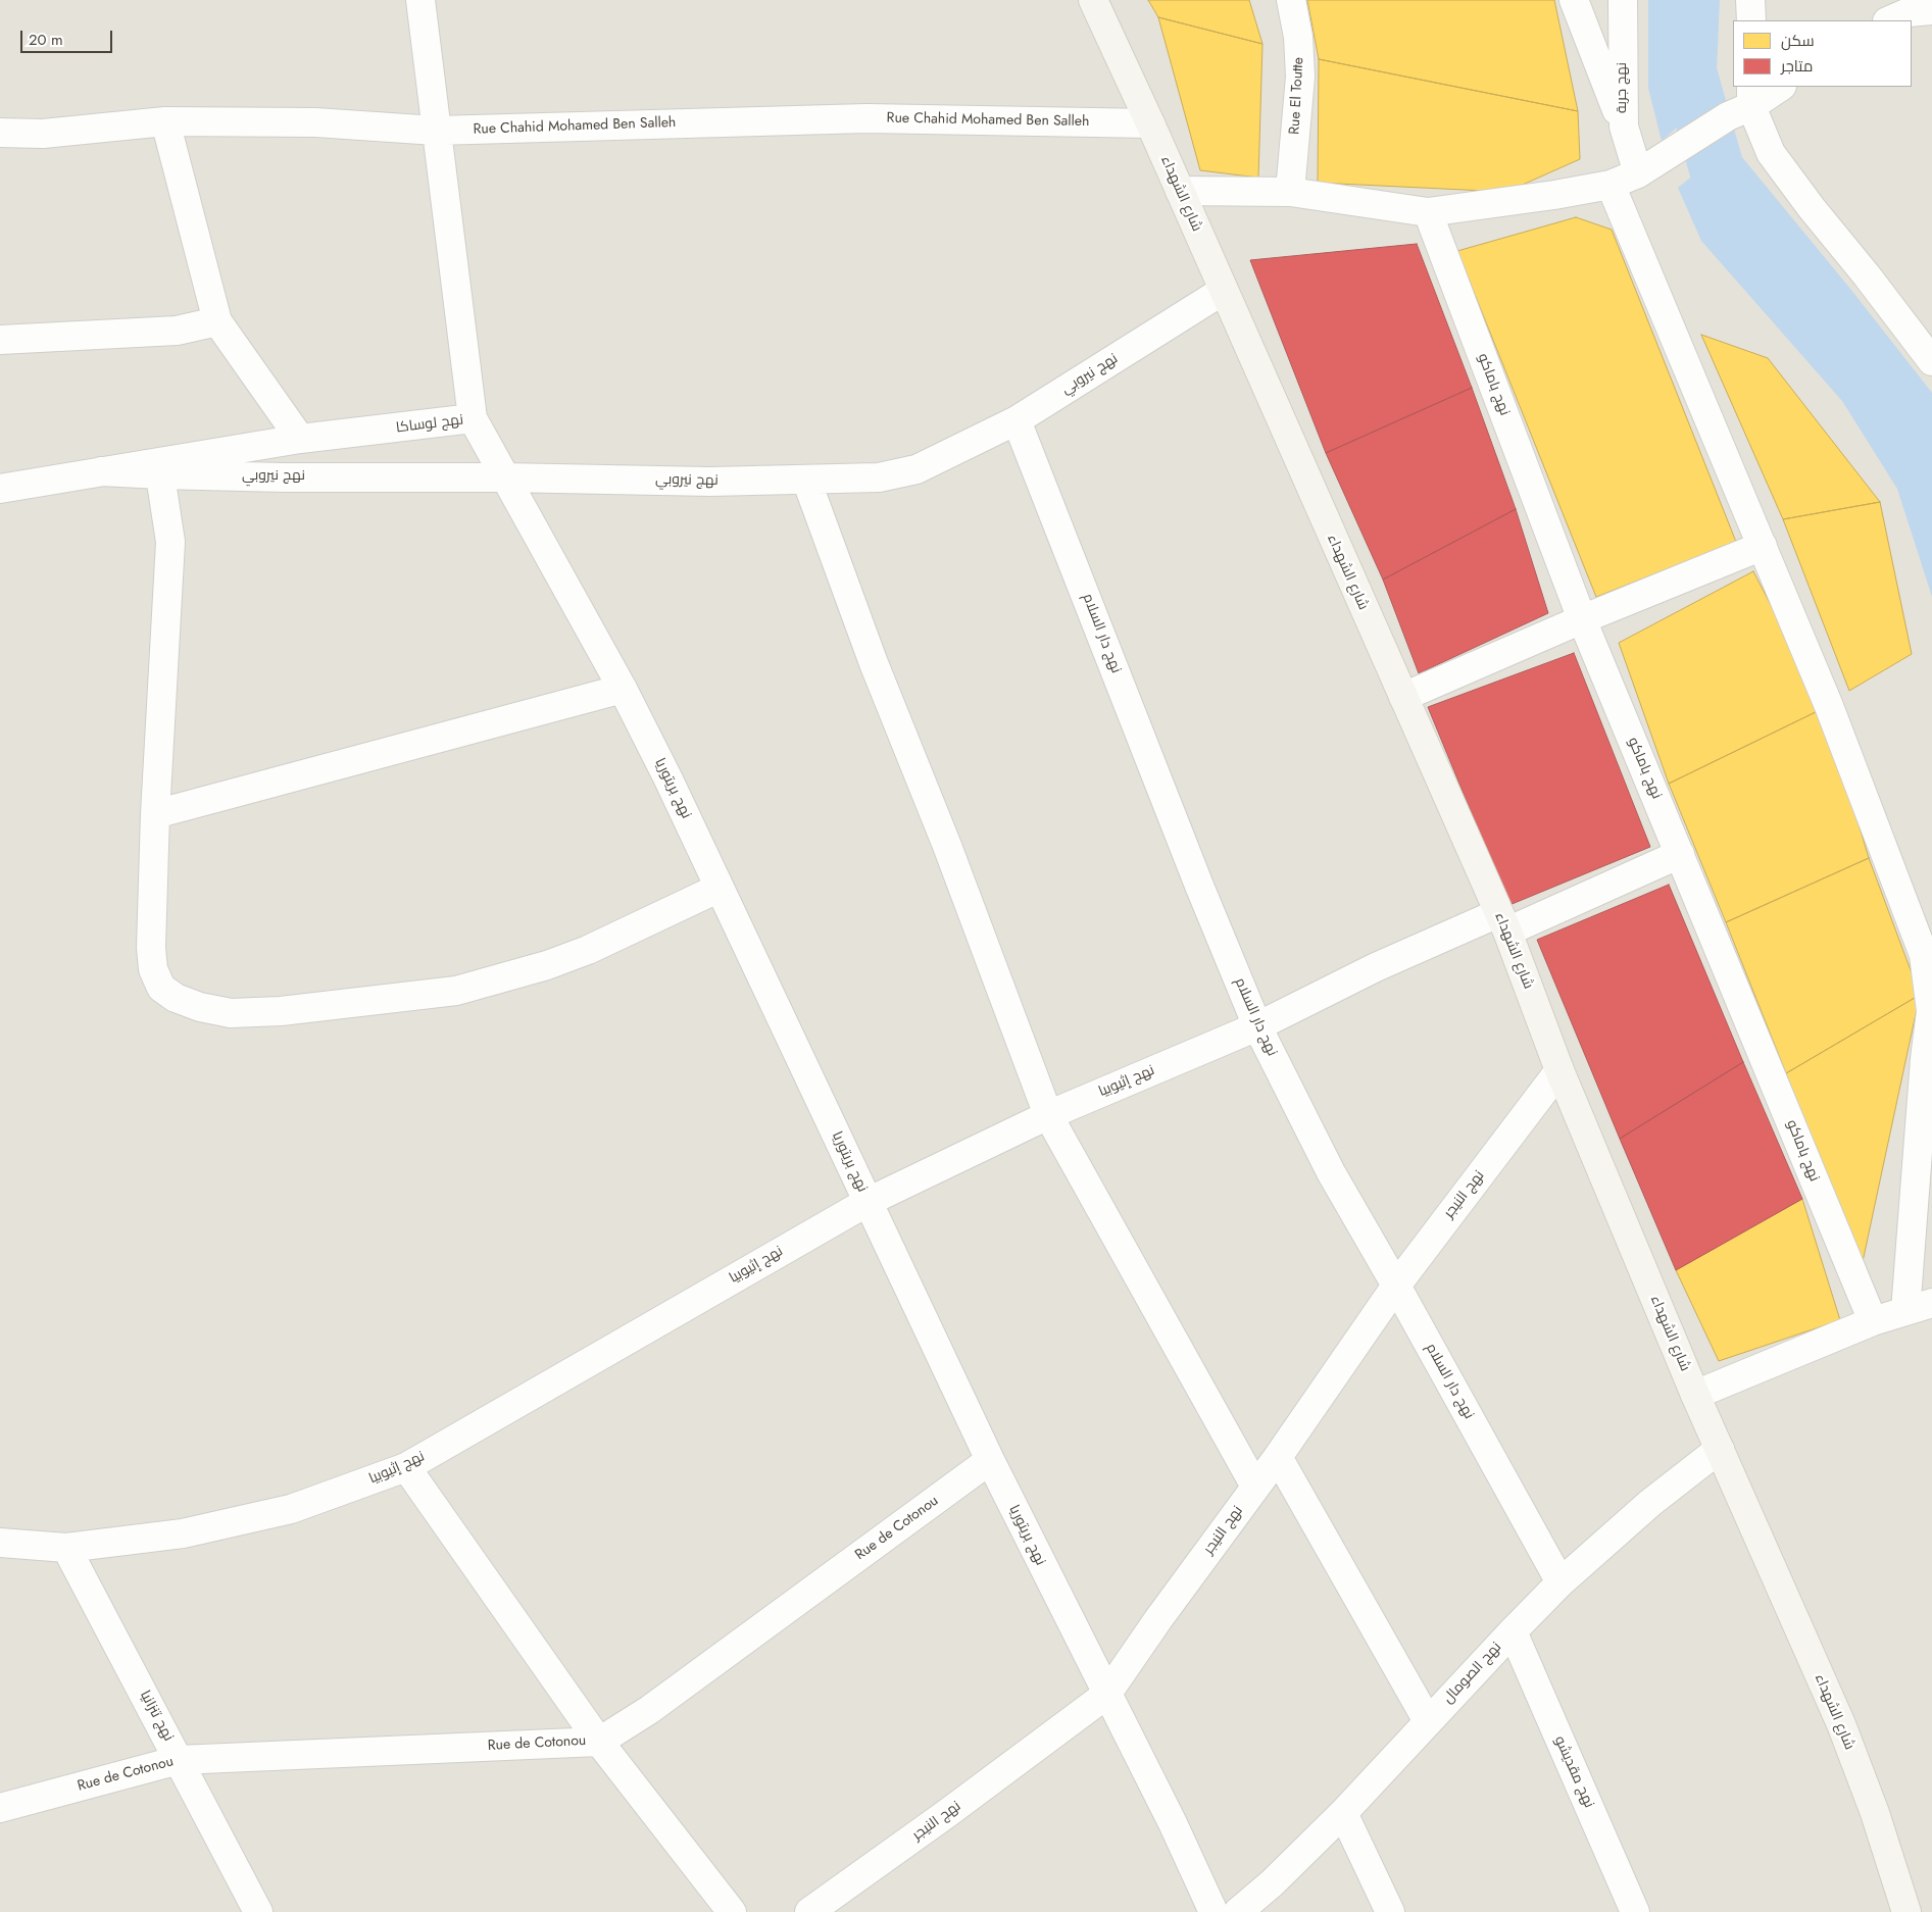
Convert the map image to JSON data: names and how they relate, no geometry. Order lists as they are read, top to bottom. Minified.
{"streets":{"main road":["شارع الشهداء"],"street":["نهج جربة","Rue El Toutte","Rue Chahid Mohamed Ben Salleh","نهج نيروبي","نهج باماكو","نهج لوساكا","نهج دار السلام","نهج بريتوريا","نهج إثيوبيا","نهج النيجر","Rue de Cotonou","نهج الصومال","نهج تنزانيا","نهج مقديشو"]},"crossings":[["Rue Chahid Mohamed Ben Salleh","شارع الشهداء"],["Rue Chahid Mohamed Ben Salleh","نهج لوساكا"],["شارع الشهداء","نهج نيروبي"],["شارع الشهداء","نهج إثيوبيا"],["شارع الشهداء","نهج النيجر"],["شارع الشهداء","نهج الصومال"],["نهج نيروبي","نهج لوساكا"],["نهج نيروبي","نهج دار السلام"],["نهج نيروبي","نهج بريتوريا"],["نهج باماكو","نهج إثيوبيا"],["نهج لوساكا","نهج بريتوريا"],["نهج دار السلام","نهج إثيوبيا"],["نهج دار السلام","نهج النيجر"],["نهج دار السلام","نهج الصومال"],["نهج بريتوريا","نهج إثيوبيا"],["نهج بريتوريا","نهج النيجر"],["نهج بريتوريا","Rue de Cotonou"],["نهج إثيوبيا","نهج تنزانيا"],["Rue de Cotonou","نهج تنزانيا"],["نهج الصومال","نهج مقديشو"]],"legend":["سكن","متاجر"],"scale_bar":"20 m"}
